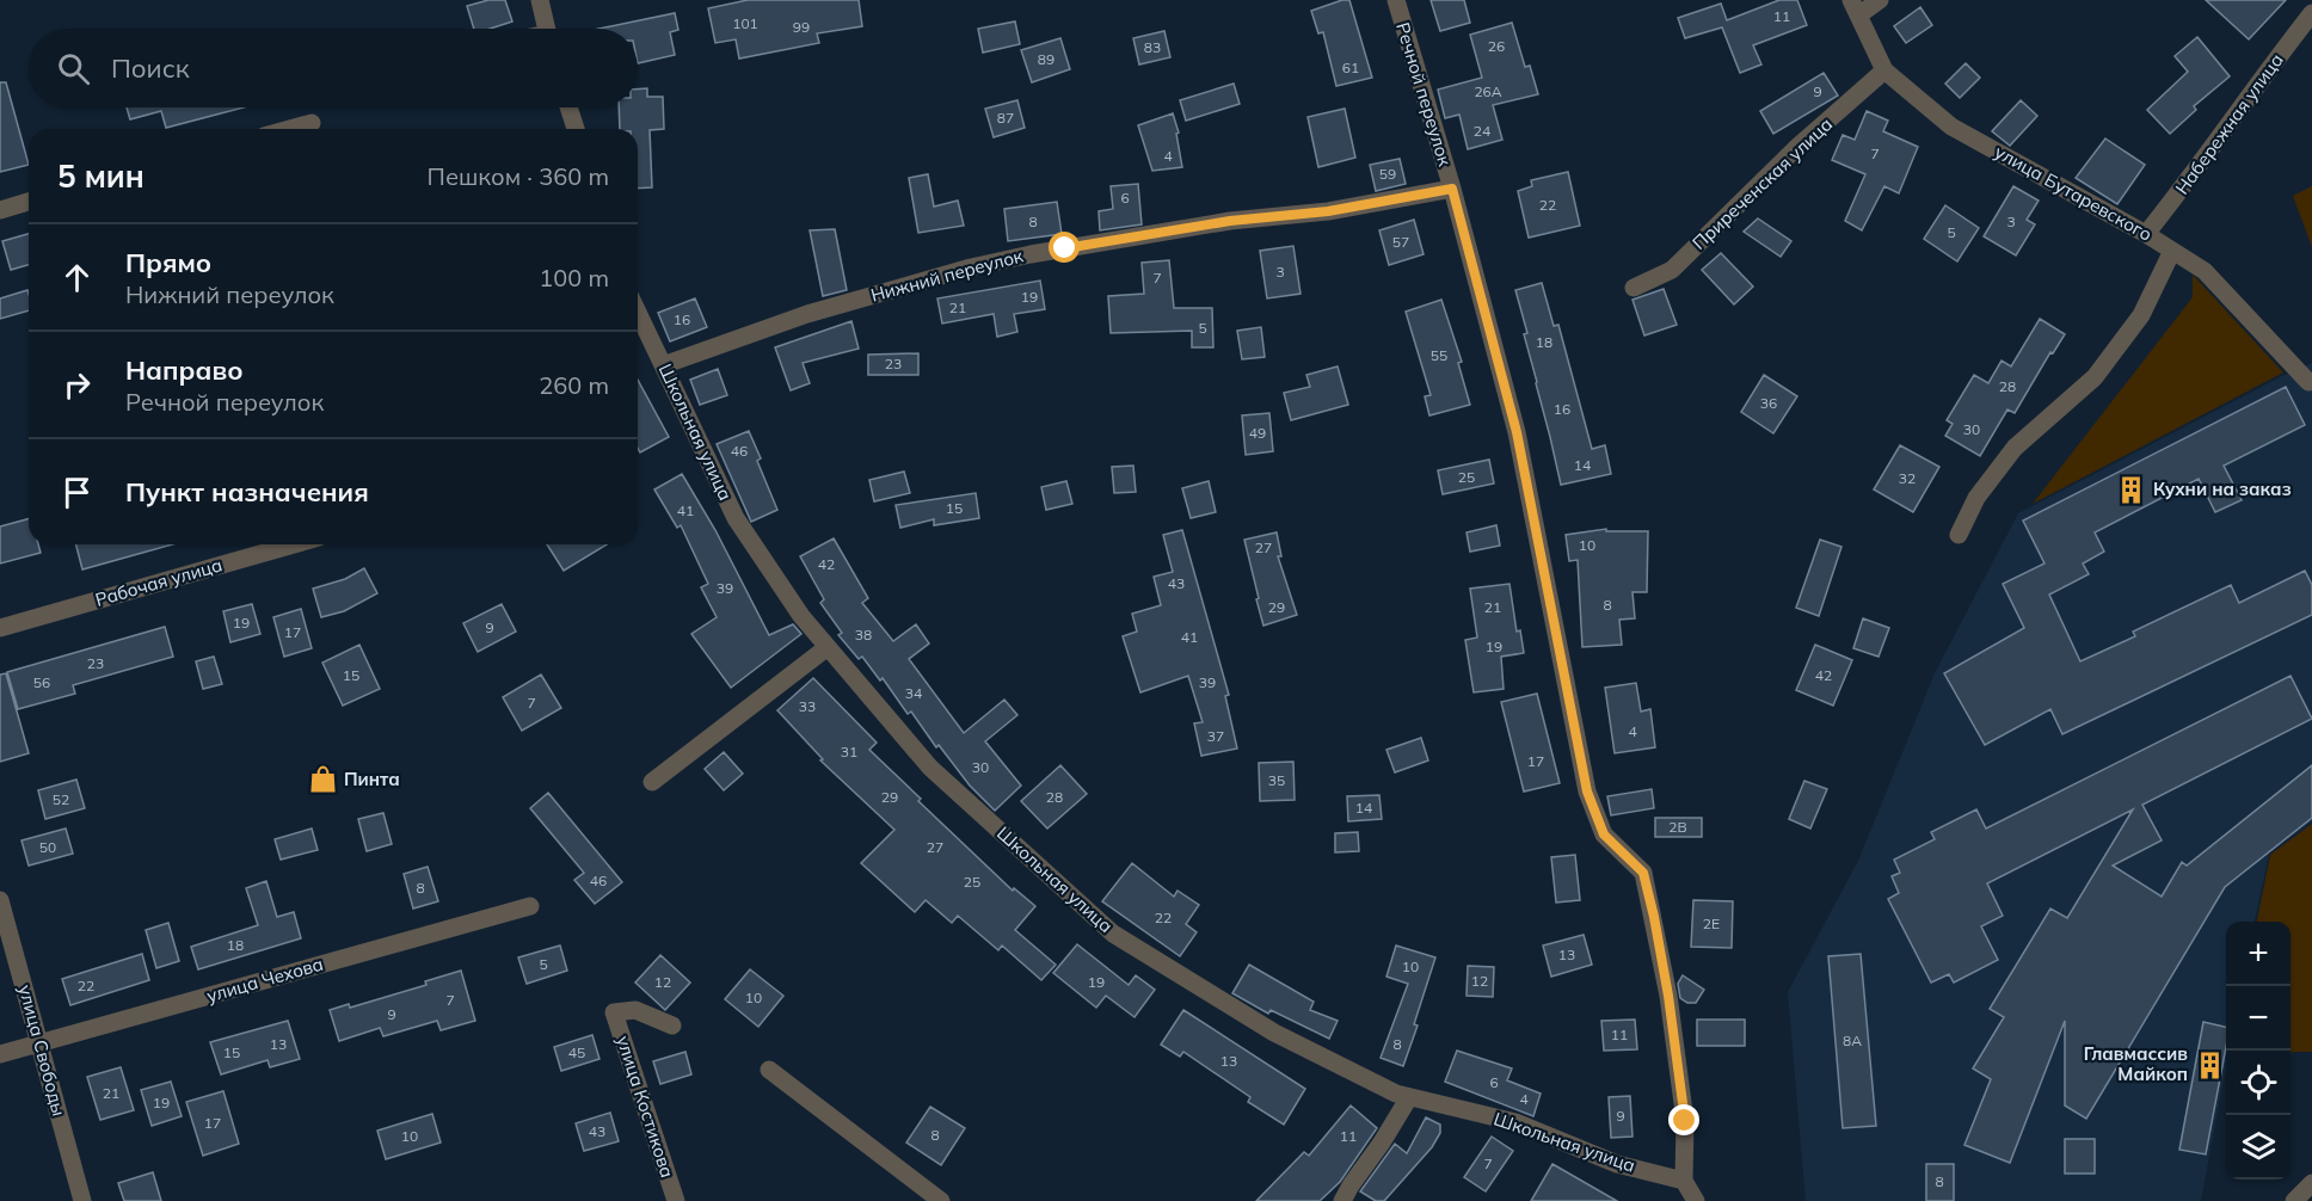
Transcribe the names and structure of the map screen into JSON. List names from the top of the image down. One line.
{"streets":{"street":["Речной переулок","Набережная улица","Приреченская улица","улица Бутаревского","Нижний переулок","Школьная улица","Рабочая улица","улица Чехова","улица Свободы","улица Костикова"]},"crossings":[["Речной переулок","Нижний переулок"],["Речной переулок","Школьная улица"],["Набережная улица","улица Бутаревского"],["Приреченская улица","улица Бутаревского"],["Нижний переулок","Школьная улица"],["улица Чехова","улица Свободы"]],"places":{"building":["Кухни на заказ","Главмассив Майкоп"],"shop":["Пинта"]},"house_numbers":["11","101","99","26","83","89","61","26А","9","87","24","7","4","59","6","22","8","3","5","57","3","7","19","21","16","5","18","55","23","28","36","16","30","49","46","14","25","32","15","41","10","27","42","43","39","8","29","21","19","9","17","38","41","19","23","15","42","56","39","34","7","33","4","37","31","17","30","35","29","28","52","14","2В","50","27","46","25","8","22","2Е","18","13","5","10","12","12","19","22","10","7","9","11","8А","13","8","15","45","13","6","21","4","19","9","17","43","8","10","11","7","8"],"page":{"search":"Поиск","heading":["5 мин","Пешком · 360 m"],"list":[["Прямо","Нижний переулок","100 m"],["Направо","Речной переулок","260 m"],"Пункт назначения"],"map_buttons":["+","−"]}}
